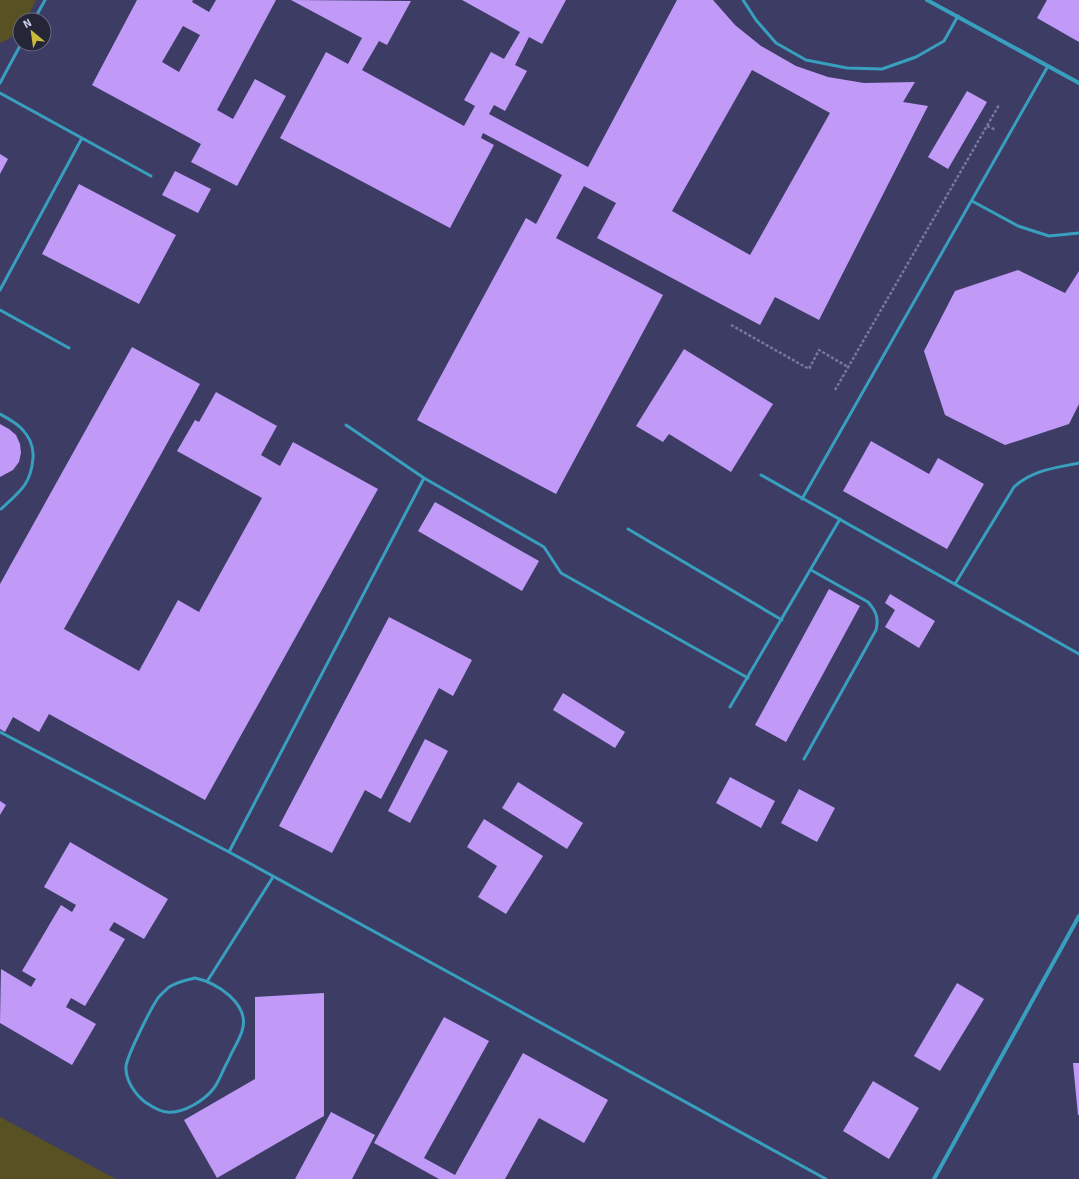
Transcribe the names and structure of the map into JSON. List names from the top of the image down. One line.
{"north":"top left"}
